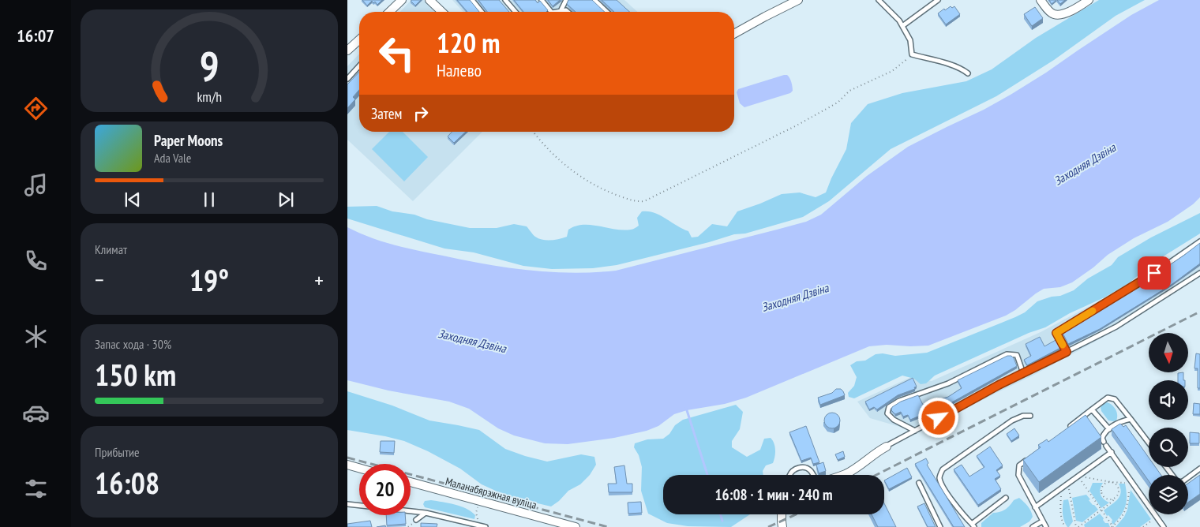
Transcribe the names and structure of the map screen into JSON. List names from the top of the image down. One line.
{"streets":{"street":["Маланабярэжная вуліца"]},"water":["Заходняя Дзвіна"],"north":"bottom","page":{"tabs":"16:07","turn":["120 m","Налево"],"then":"Затем","song":["Paper Moons","Ada Vale"],"tile":["Климат",["Запас хода · 30%","150 km"],["Прибытие","16:08"]],"heat":["−","19°","+"],"limit":"20","trip":"16:08 · 1 мин · 240 m","gauge":["9","km/h"]}}
